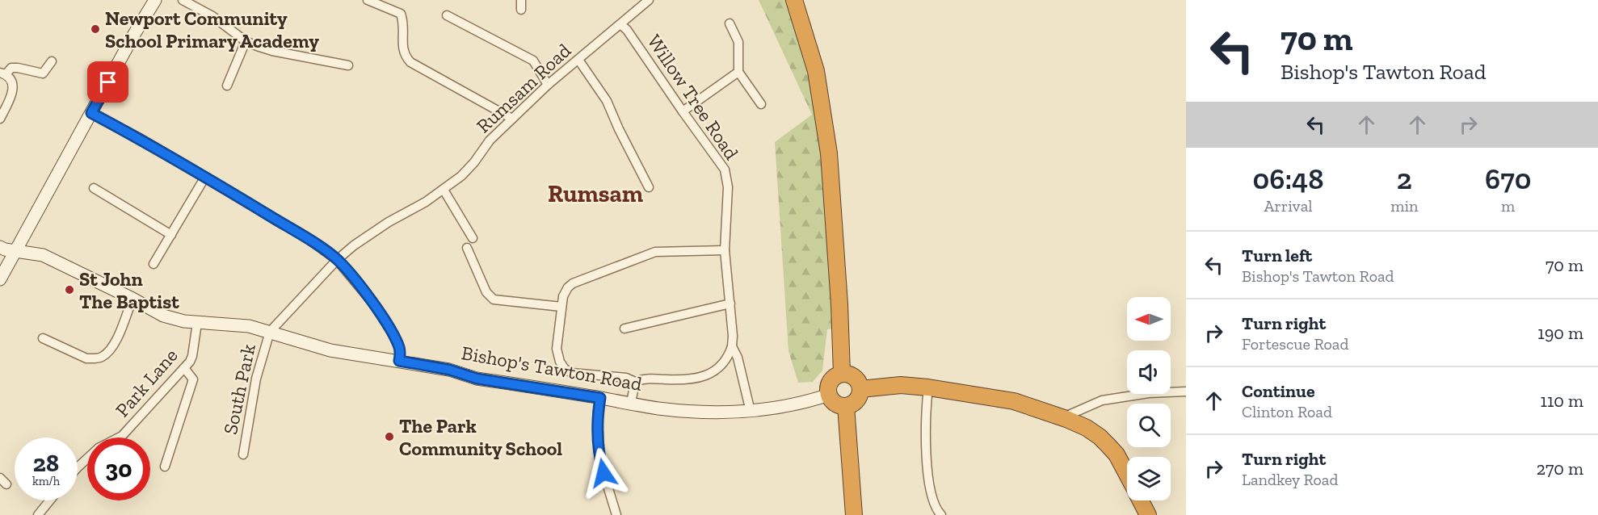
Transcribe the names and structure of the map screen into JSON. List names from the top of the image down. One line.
{"streets":{"main road":["Bishop's Tawton Road"],"street":["Rumsam Road","Willow Tree Road","Park Lane","South Park"]},"crossings":[["Rumsam Road","Willow Tree Road"],["Rumsam Road","Bishop's Tawton Road"],["Rumsam Road","South Park"],["Bishop's Tawton Road","Park Lane"],["Bishop's Tawton Road","South Park"]],"districts":["Rumsam"],"places":["Newport Community School Primary Academy","St John The Baptist","The Park Community School"],"north":"left","page":{"turn":["70 m","Bishop's Tawton Road"],"eta":["06:48","Arrival","2","min","670","m"],"list":[{"name":"Turn left","note":"Bishop's Tawton Road","value":"70 m"},{"name":"Turn right","note":"Fortescue Road","value":"190 m"},{"name":"Continue","note":"Clinton Road","value":"110 m"},{"name":"Turn right","note":"Landkey Road","value":"270 m"}],"speed":"28 km/h","limit":"30"}}
